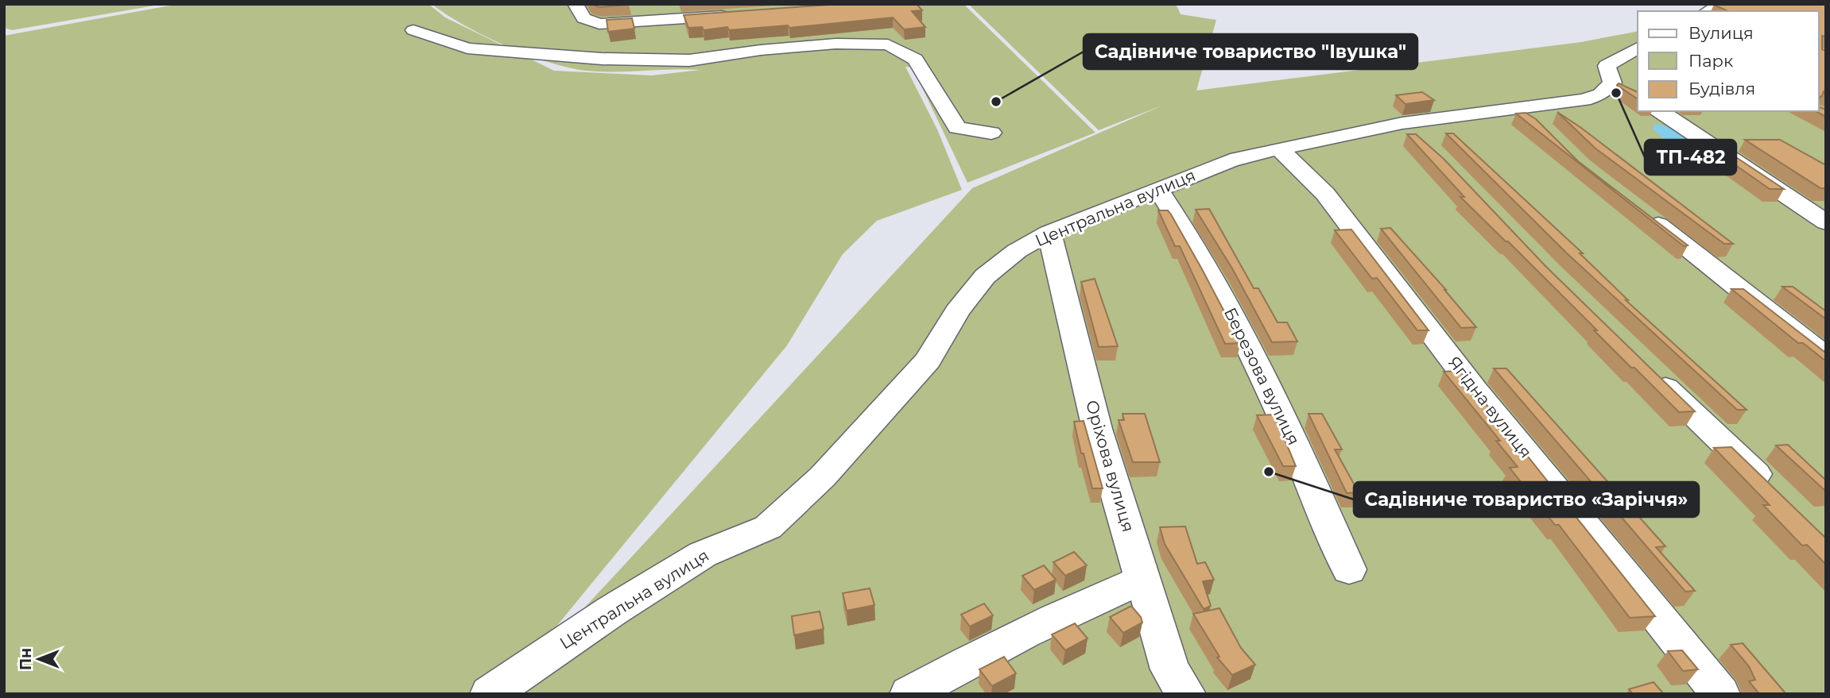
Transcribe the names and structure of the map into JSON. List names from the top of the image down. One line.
{"streets":{"street":["Центральна вулиця","Березова вулиця","Ягідна вулиця","Оріхова вулиця"]},"crossings":[["Центральна вулиця","Березова вулиця"],["Центральна вулиця","Ягідна вулиця"],["Центральна вулиця","Оріхова вулиця"]],"places":["ТП-482","Садівниче товариство \"Івушка\"","Садівниче товариство «Заріччя»"],"legend":["Вулиця","Парк","Будівля"],"north":"left"}
